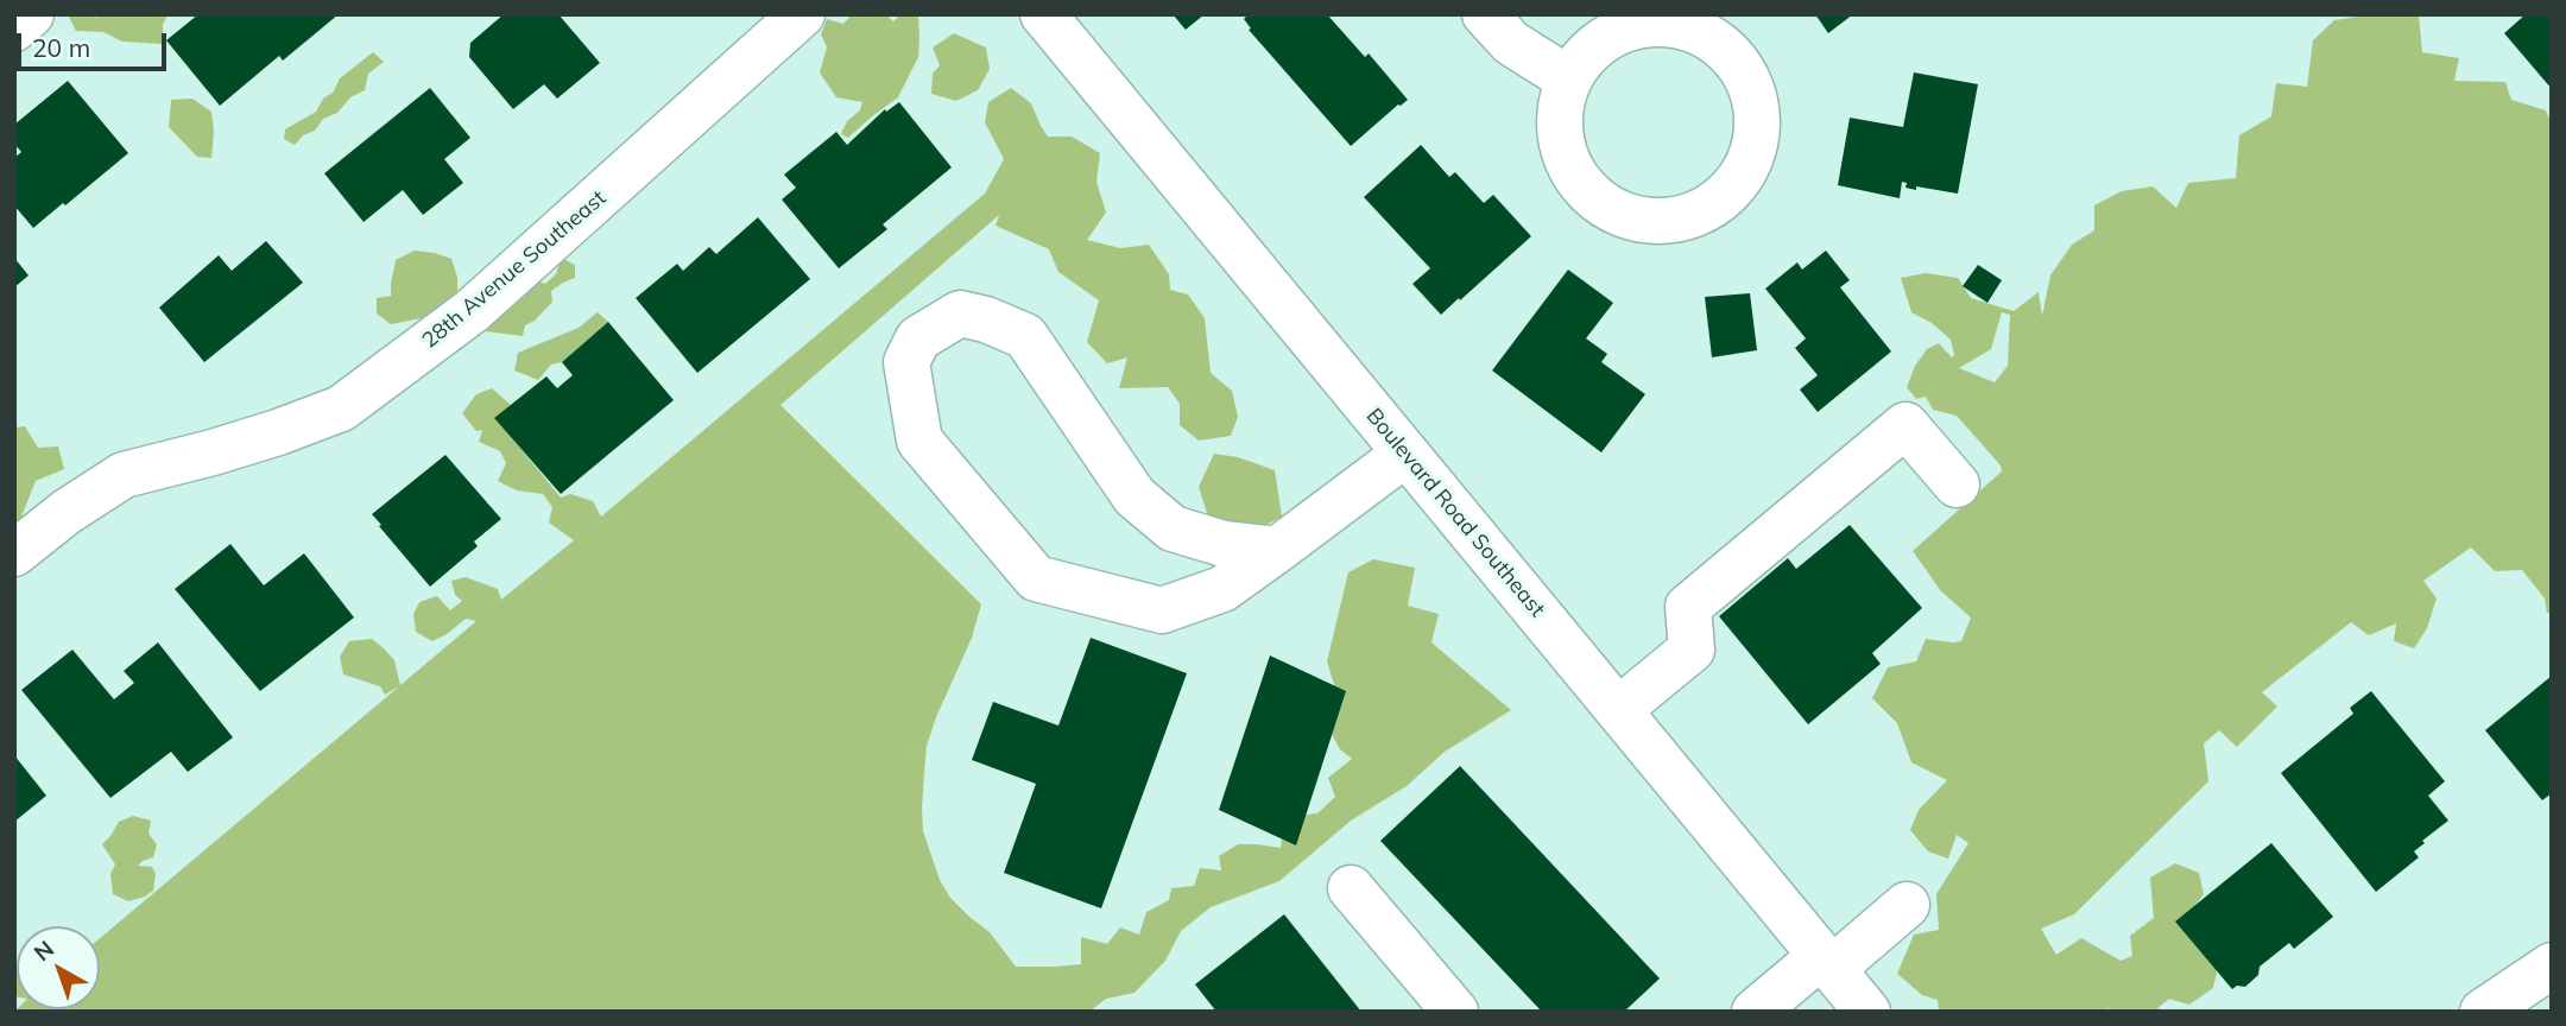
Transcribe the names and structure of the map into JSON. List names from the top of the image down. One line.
{"streets":{"street":["28th Avenue Southeast","Boulevard Road Southeast"]},"scale_bar":"20 m","north":"top left"}
